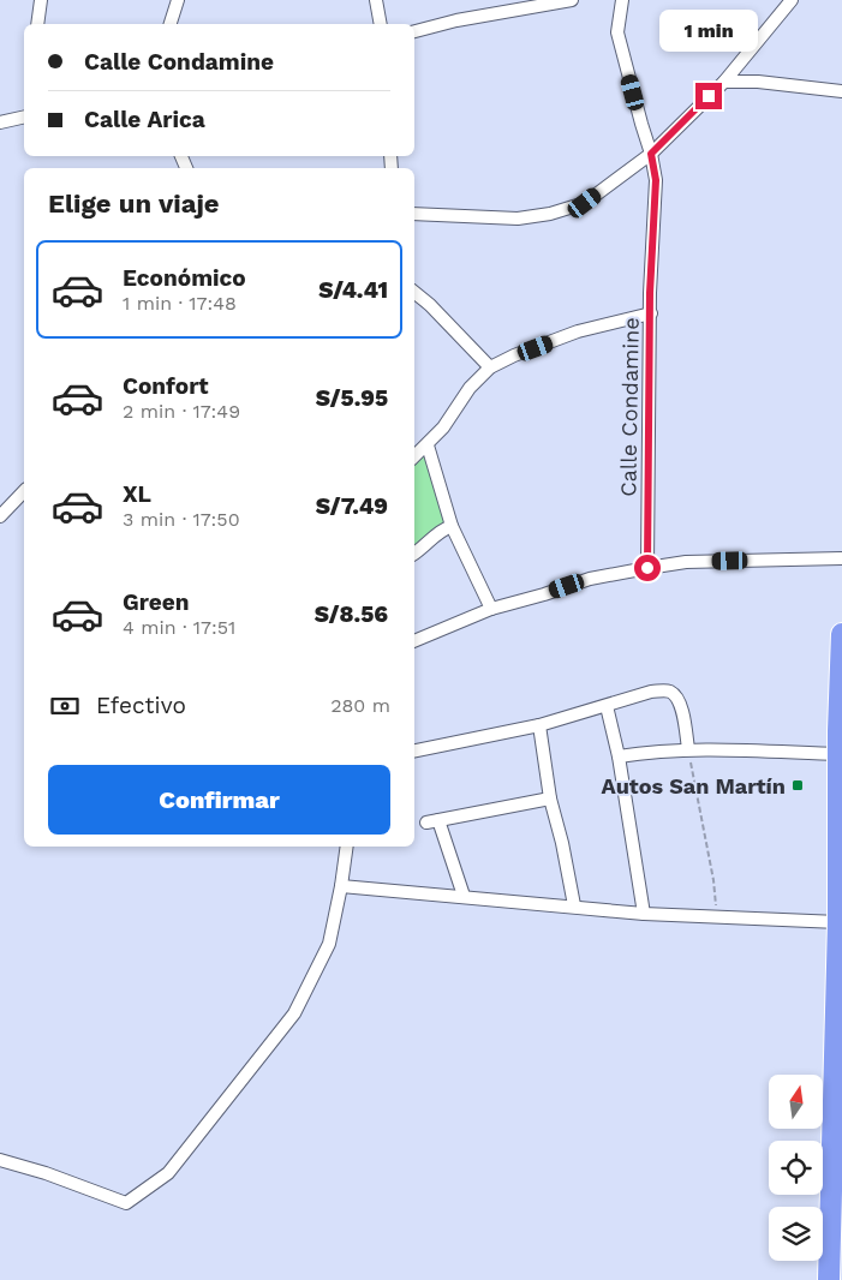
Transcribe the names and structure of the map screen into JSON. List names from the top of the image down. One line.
{"streets":{"street":["Calle Condamine"]},"places":{"transit":["Autos San Martín"]},"north":"top","page":{"bubble":"1 min","banner":["Calle Condamine","Calle Arica"],"heading":"Elige un viaje","list":[{"name":"Económico","note":"1 min · 17:48","value":"S/4.41"},{"name":"Confort","note":"2 min · 17:49","value":"S/5.95"},{"name":"XL","note":"3 min · 17:50","value":"S/7.49"},{"name":"Green","note":"4 min · 17:51","value":"S/8.56"}],"pay":["Efectivo","280 m"],"buttons":"Confirmar"}}
